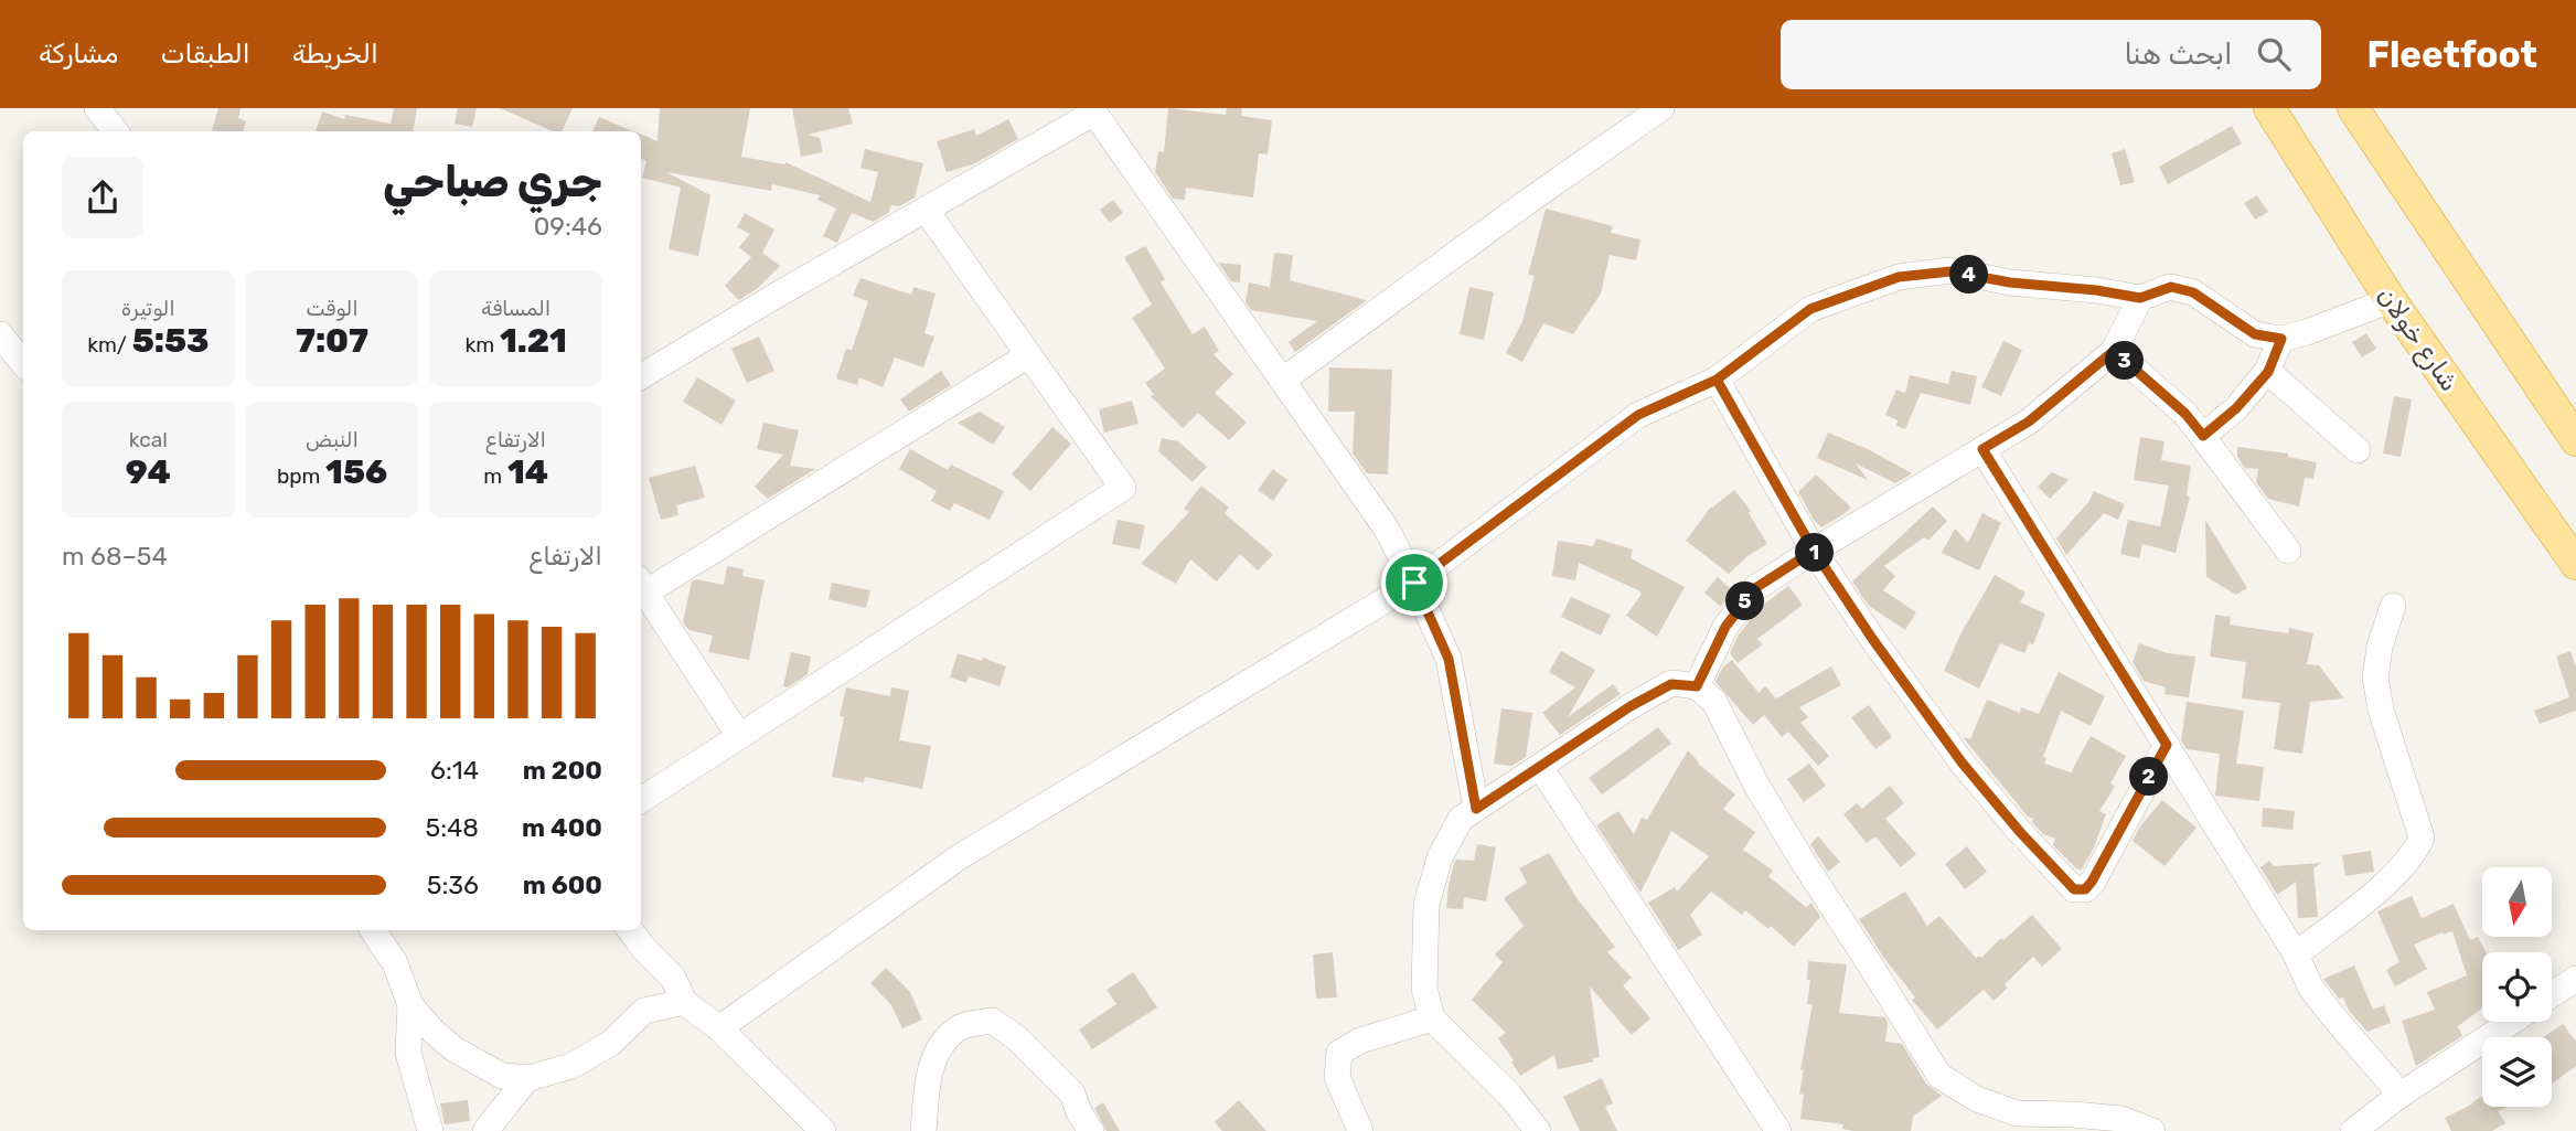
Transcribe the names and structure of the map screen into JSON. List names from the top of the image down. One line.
{"streets":{"main road":["شارع خولان"]},"north":"bottom","page":{"header":"Fleetfoot","search":"ابحث هنا","nav":["الخريطة","الطبقات","مشاركة"],"heading":["جري صباحي","09:46"],"pins":["4","3","1","5","2"],"stats":[["المسافة","1.21 km"],["الوقت","7:07"],["الوتيرة","5:53 /km"],["الارتفاع","14 m"],["النبض","156 bpm"],["kcal","94"]],"chart":["الارتفاع","54–68 m"],"list":[{"name":"200 m","note":"6:14"},{"name":"400 m","note":"5:48"},{"name":"600 m","note":"5:36"}]}}
